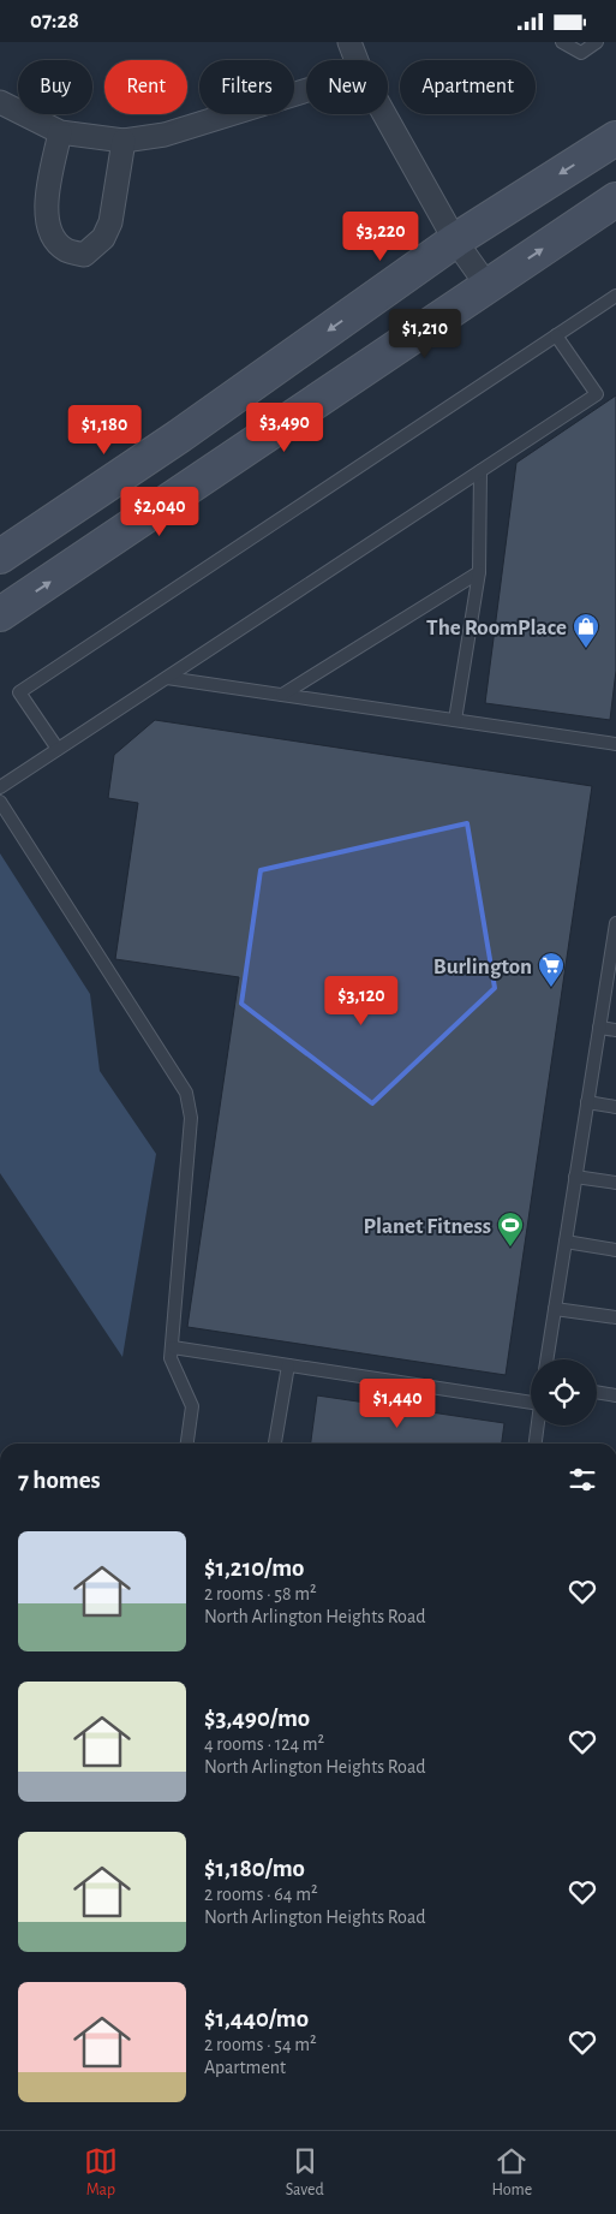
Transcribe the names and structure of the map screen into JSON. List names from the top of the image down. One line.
{"places":{"shop":["The RoomPlace"],"supermarket":["Burlington"],"sports":["Planet Fitness"]},"page":{"status":"07:28","chip":["Buy","Rent","Filters","New","Apartment"],"price":["$3,220","$1,210","$3,490","$1,180","$2,040","$3,120","$1,440"],"heading":"7 homes","list":[{"name":"$1,210/mo","note":"2 rooms · 58 m² · North Arlington Heights Road"},{"name":"$3,490/mo","note":"4 rooms · 124 m² · North Arlington Heights Road"},{"name":"$1,180/mo","note":"2 rooms · 64 m² · North Arlington Heights Road"},{"name":"$1,440/mo","note":"2 rooms · 54 m² · Apartment"}],"tabs":["Map","Saved","Home"]}}
